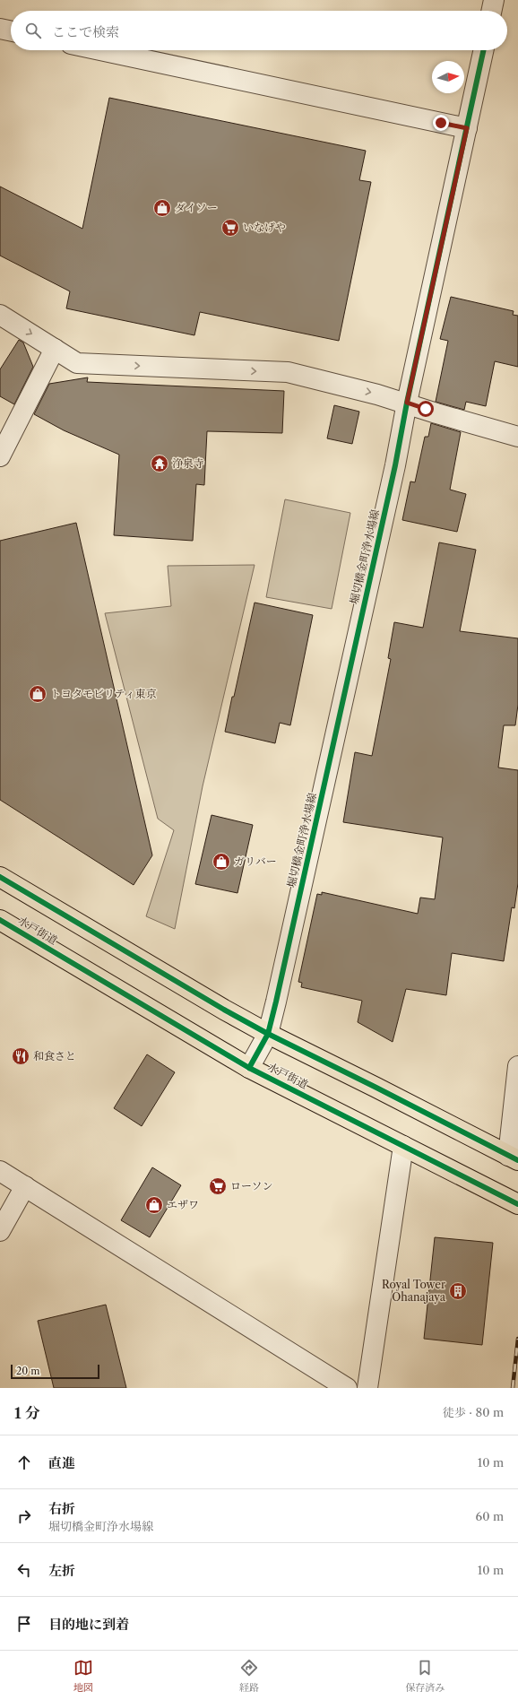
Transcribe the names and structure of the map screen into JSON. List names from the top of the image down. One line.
{"streets":{"highway":["水戸街道"],"street":["堀切橋金町浄水場線"]},"crossings":[["堀切橋金町浄水場線","水戸街道"]],"places":{"shop":["ダイソー","トヨタモビリティ東京","ガリバー","エザワ"],"supermarket":["いなげや","ローソン"],"temple":["浄泉寺"],"restaurant":["和食さと"],"building":["Royal Tower Ohanajaya"]},"scale_bar":"20 m","north":"right","page":{"search":"ここで検索","scale":"20 m","heading":["1 分","徒歩 · 80 m"],"list":[["直進","10 m"],["右折","堀切橋金町浄水場線","60 m"],["左折","10 m"],"目的地に到着"],"nav":["地図","経路","保存済み"]}}
